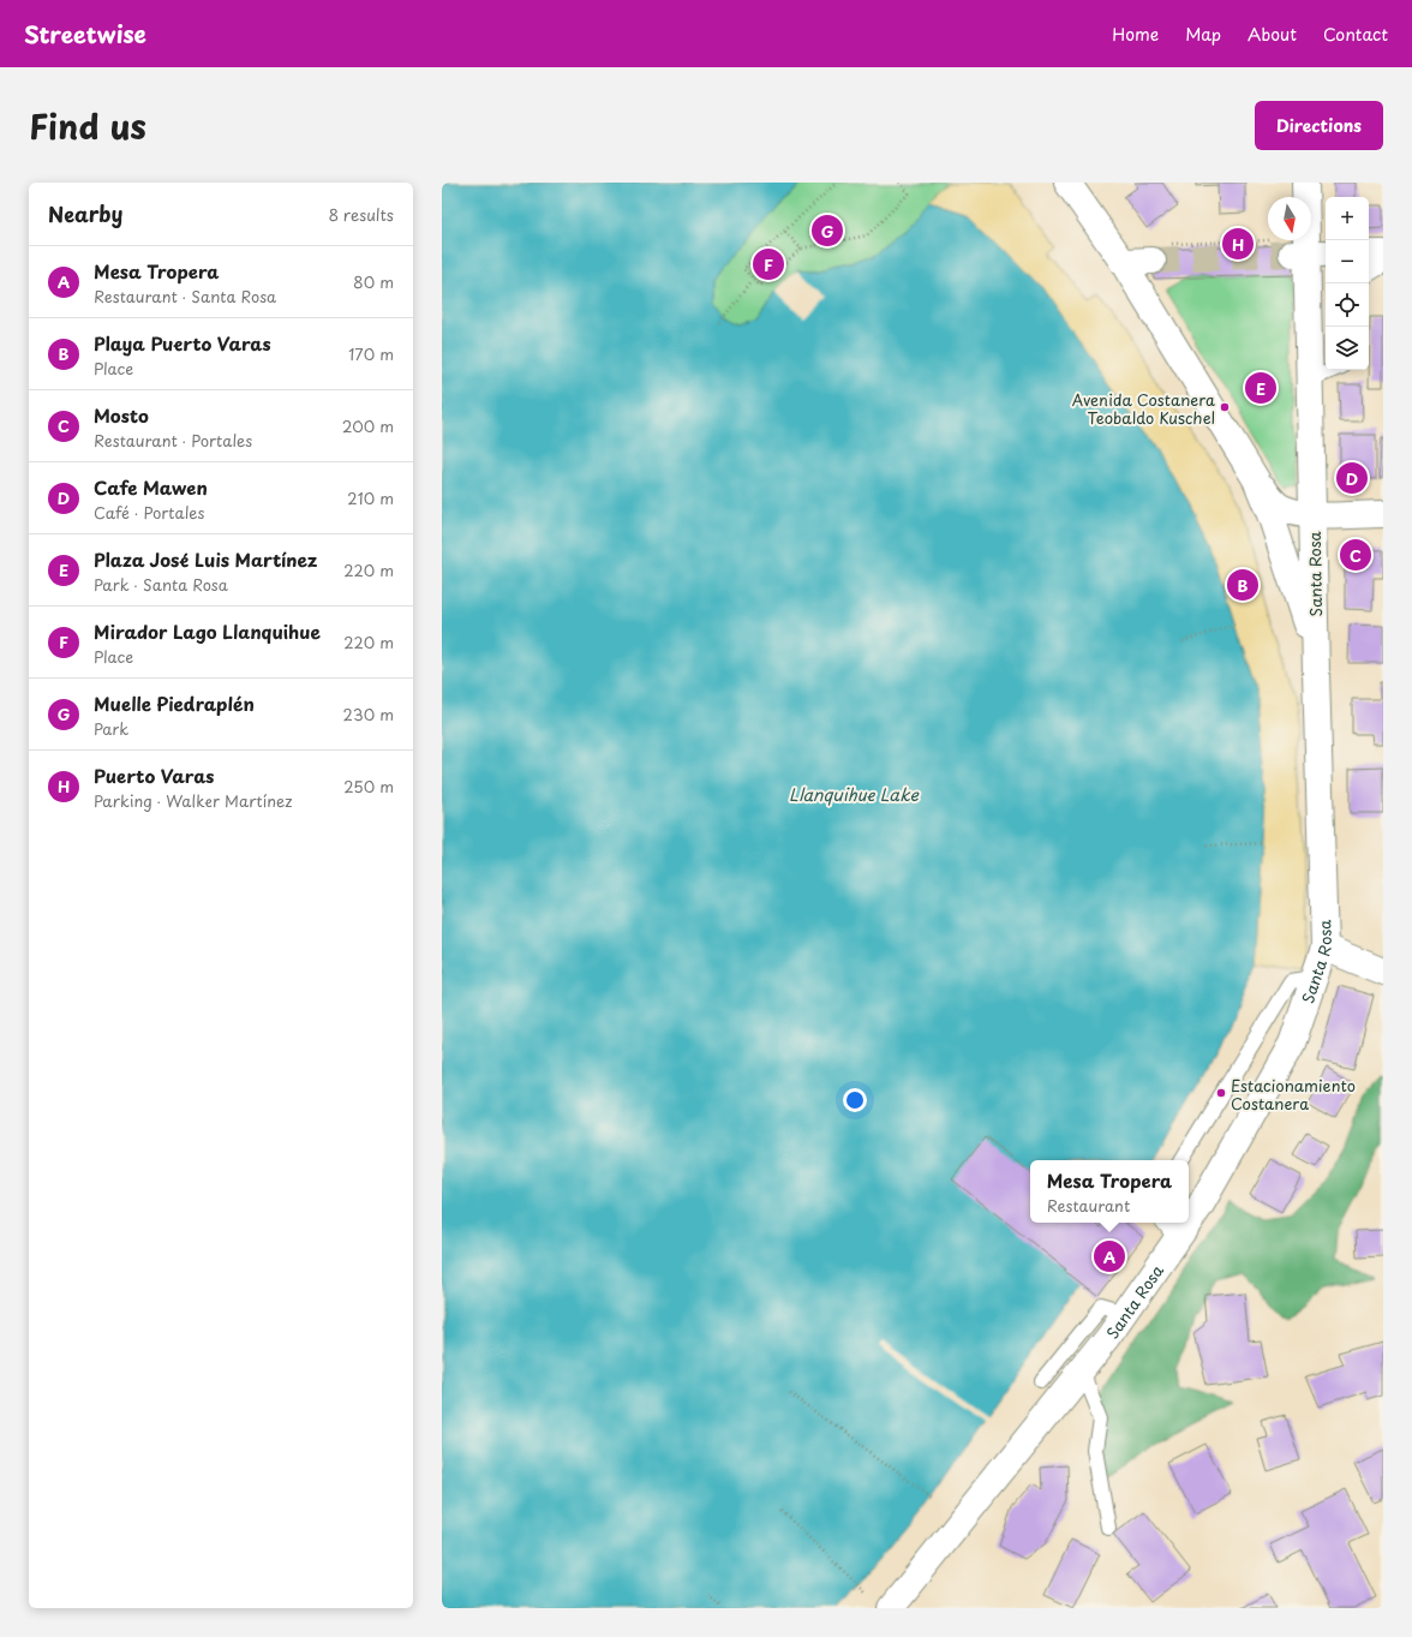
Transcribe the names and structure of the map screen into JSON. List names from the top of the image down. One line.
{"streets":{"street":["Santa Rosa"]},"water":["Llanquihue Lake"],"places":["Avenida Costanera Teobaldo Kuschel","Estacionamiento Costanera"],"north":"bottom","page":{"header":"Streetwise","nav":["Home","Map","About","Contact"],"title":"Find us","buttons":"Directions","heading":["Nearby","8 results"],"map_buttons":["+","−"],"pins":["G","H","F","E","D","C","B","A"],"list":[{"mark":"A","name":"Mesa Tropera","note":"Restaurant · Santa Rosa","value":"80 m"},{"mark":"B","name":"Playa Puerto Varas","note":"Place","value":"170 m"},{"mark":"C","name":"Mosto","note":"Restaurant · Portales","value":"200 m"},{"mark":"D","name":"Cafe Mawen","note":"Café · Portales","value":"210 m"},{"mark":"E","name":"Plaza José Luis Martínez","note":"Park · Santa Rosa","value":"220 m"},{"mark":"F","name":"Mirador Lago Llanquihue","note":"Place","value":"220 m"},{"mark":"G","name":"Muelle Piedraplén","note":"Park","value":"230 m"},{"mark":"H","name":"Puerto Varas","note":"Parking · Walker Martínez","value":"250 m"}],"popup":["Mesa Tropera","Restaurant"]}}
